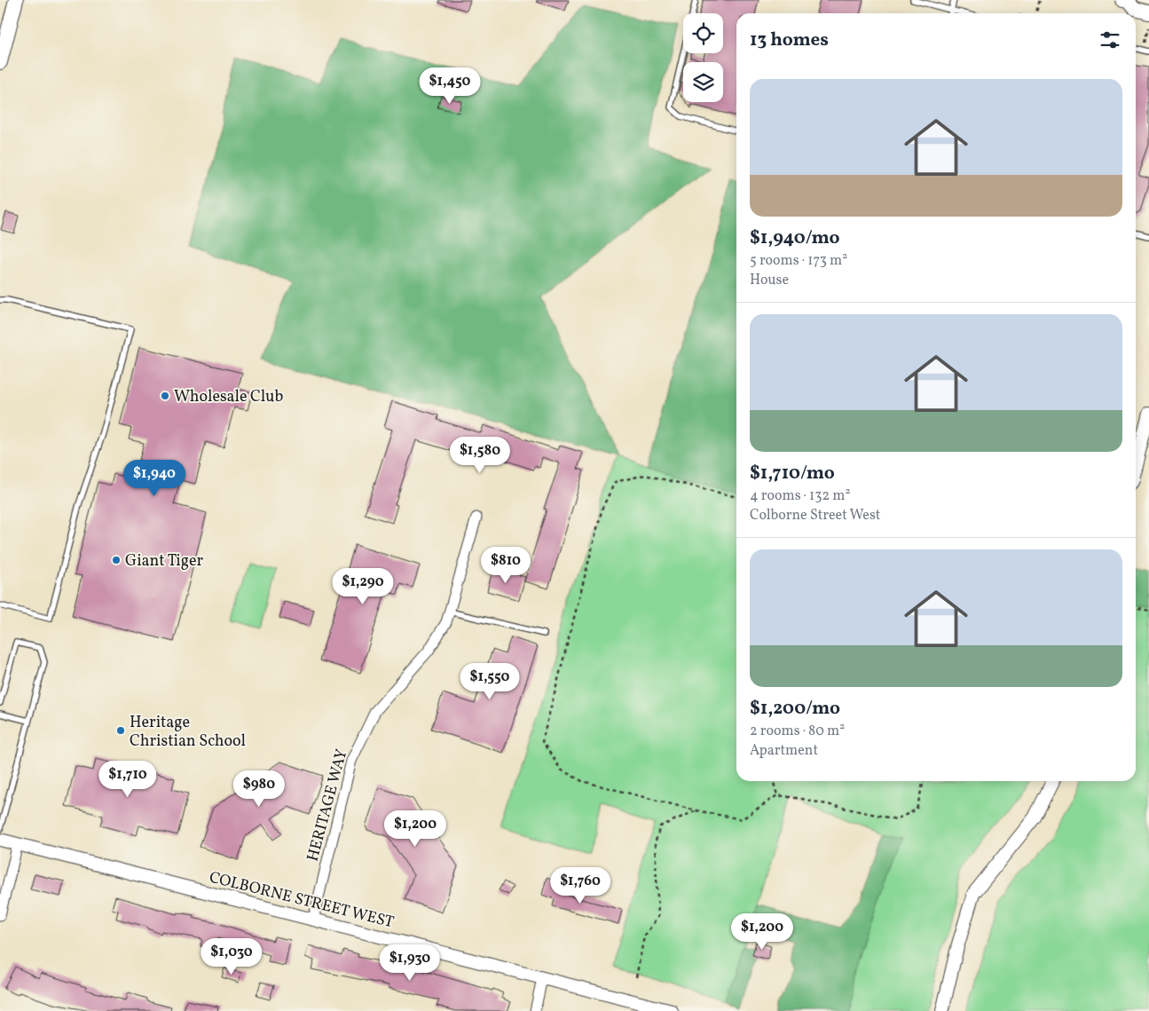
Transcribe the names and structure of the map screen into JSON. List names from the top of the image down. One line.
{"streets":{"street":["HERITAGE WAY","COLBORNE STREET WEST"]},"crossings":[["HERITAGE WAY","COLBORNE STREET WEST"]],"places":["Wholesale Club","Giant Tiger","Heritage Christian School"],"page":{"heading":"13 homes","list":[{"name":"$1,940/mo","note":"5 rooms · 173 m² · House"},{"name":"$1,710/mo","note":"4 rooms · 132 m² · Colborne Street West"},{"name":"$1,200/mo","note":"2 rooms · 80 m² · Apartment"}],"price":["$1,450","$1,580","$1,940","$810","$1,290","$1,550","$1,710","$980","$1,200","$1,760","$1,200","$1,030","$1,930"]}}
